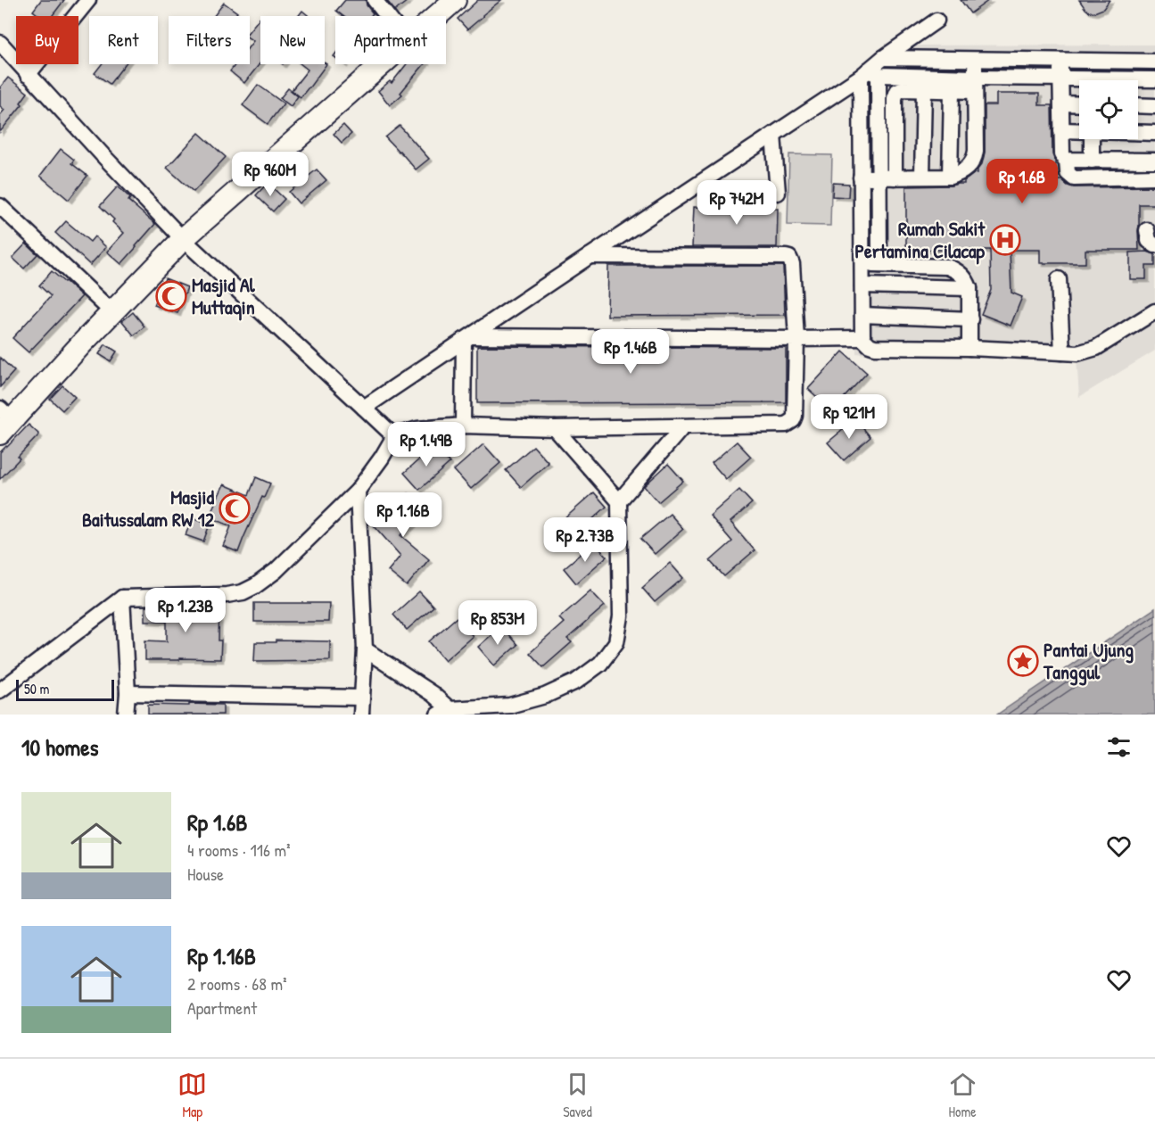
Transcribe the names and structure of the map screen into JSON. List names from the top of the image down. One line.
{"places":{"hospital":["Rumah Sakit Pertamina Cilacap"],"mosque":["Masjid Al Muttaqin","Masjid Baitussalam RW 12"],"place":["Pantai Ujung Tanggul"]},"scale_bar":"50 m","page":{"chip":["Buy","Rent","Filters","New","Apartment"],"price":["Rp 960M","Rp 1.6B","Rp 742M","Rp 1.46B","Rp 921M","Rp 1.49B","Rp 1.16B","Rp 2.73B","Rp 1.23B","Rp 853M"],"scale":"50 m","heading":"10 homes","list":[{"name":"Rp 1.6B","note":"4 rooms · 116 m² · House"},{"name":"Rp 1.16B","note":"2 rooms · 68 m² · Apartment"}],"tabs":["Map","Saved","Home"]}}
